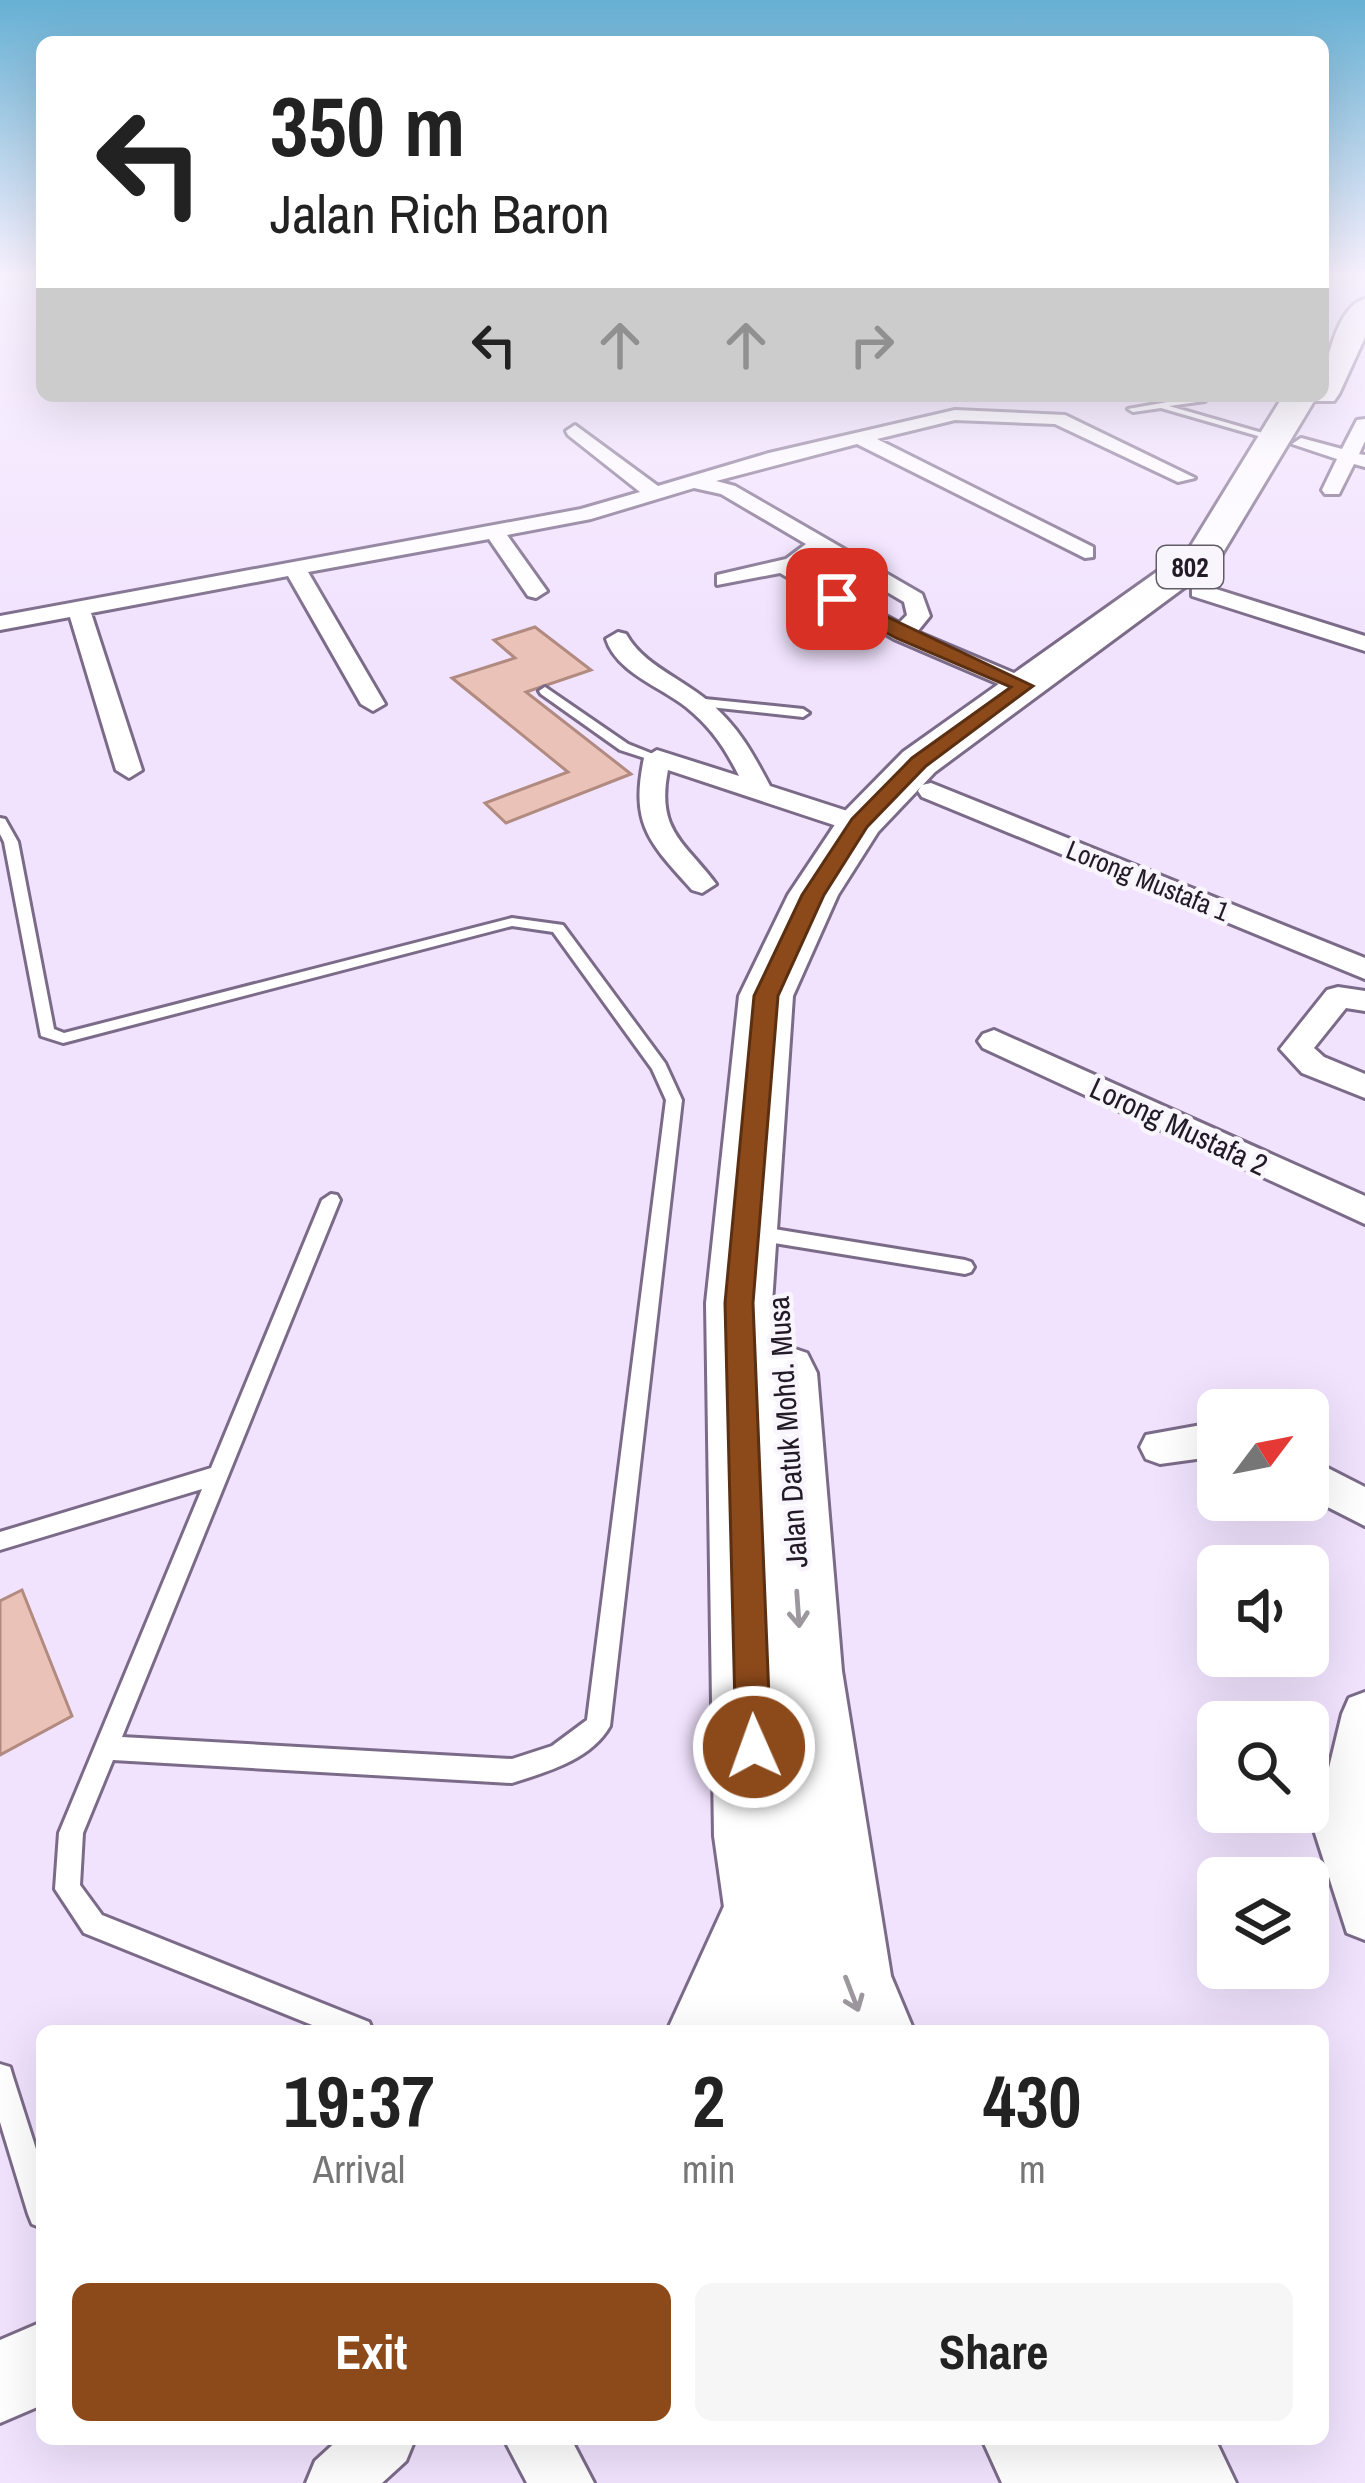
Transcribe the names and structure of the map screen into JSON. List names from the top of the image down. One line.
{"streets":{"highway":["802","Jalan Datuk Mohd. Musa"],"street":["Lorong Mustafa 1","Lorong Mustafa 2"]},"crossings":[["Lorong Mustafa 1","Jalan Datuk Mohd. Musa"]],"north":"top right","page":{"turn":["350 m","Jalan Rich Baron"],"eta":["19:37","Arrival","2","min","430","m"],"buttons":["Exit","Share"]}}
